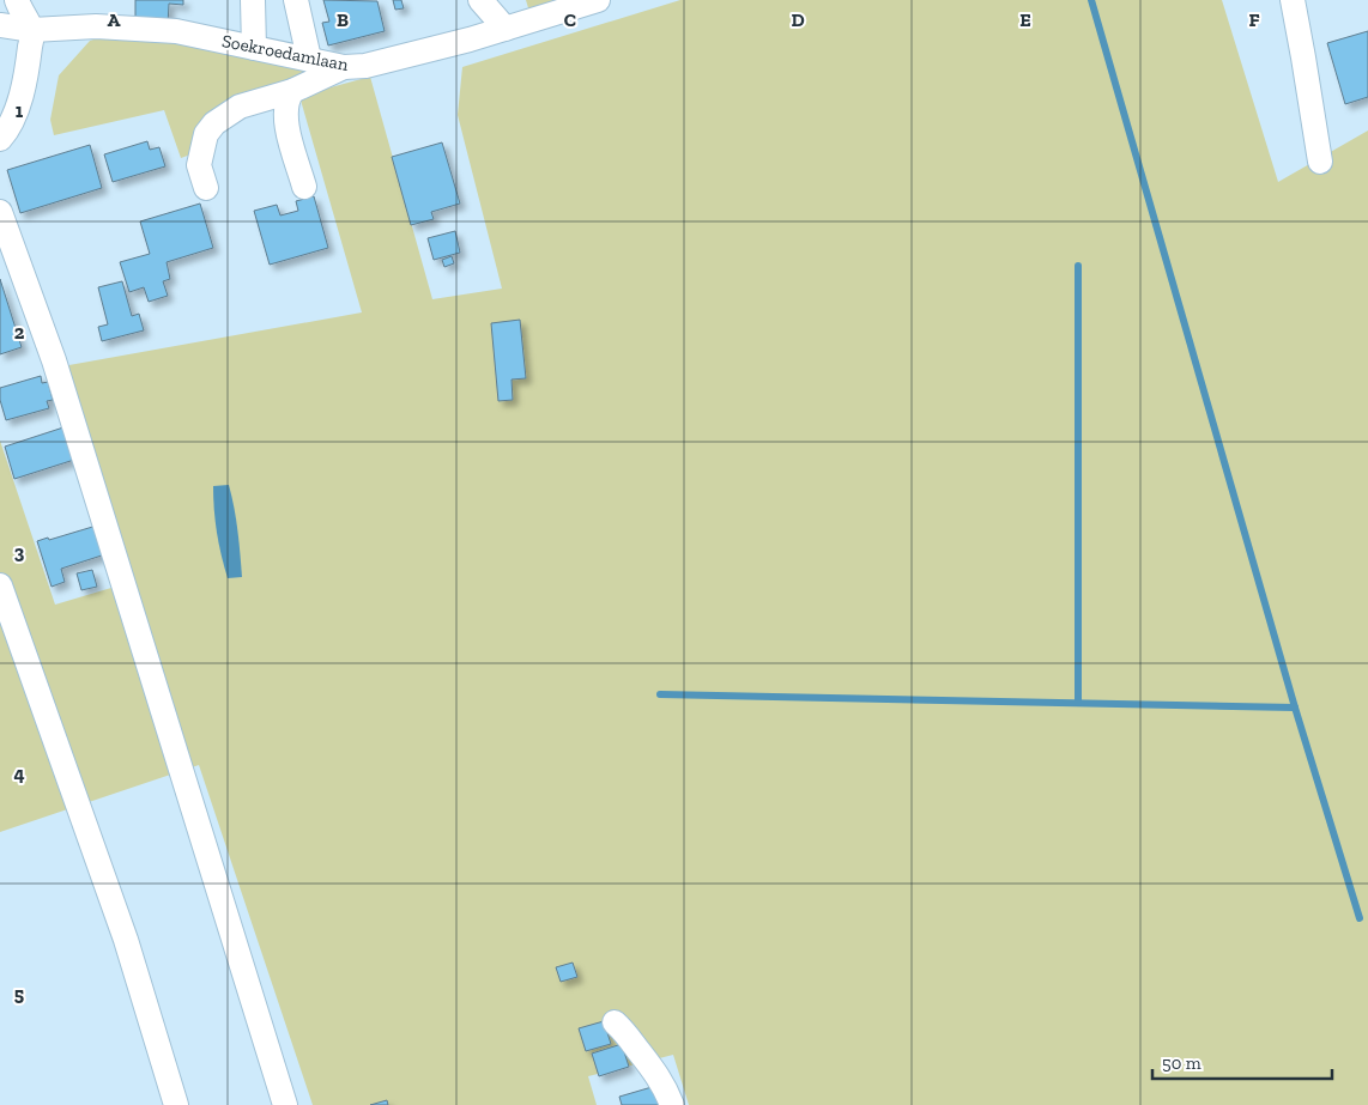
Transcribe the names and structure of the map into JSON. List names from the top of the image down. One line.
{"streets":{"street":["Soekroedamlaan"]},"scale_bar":"50 m","grid":{"columns":["A","B","C","D","E","F"],"rows":["1","2","3","4","5"]}}
